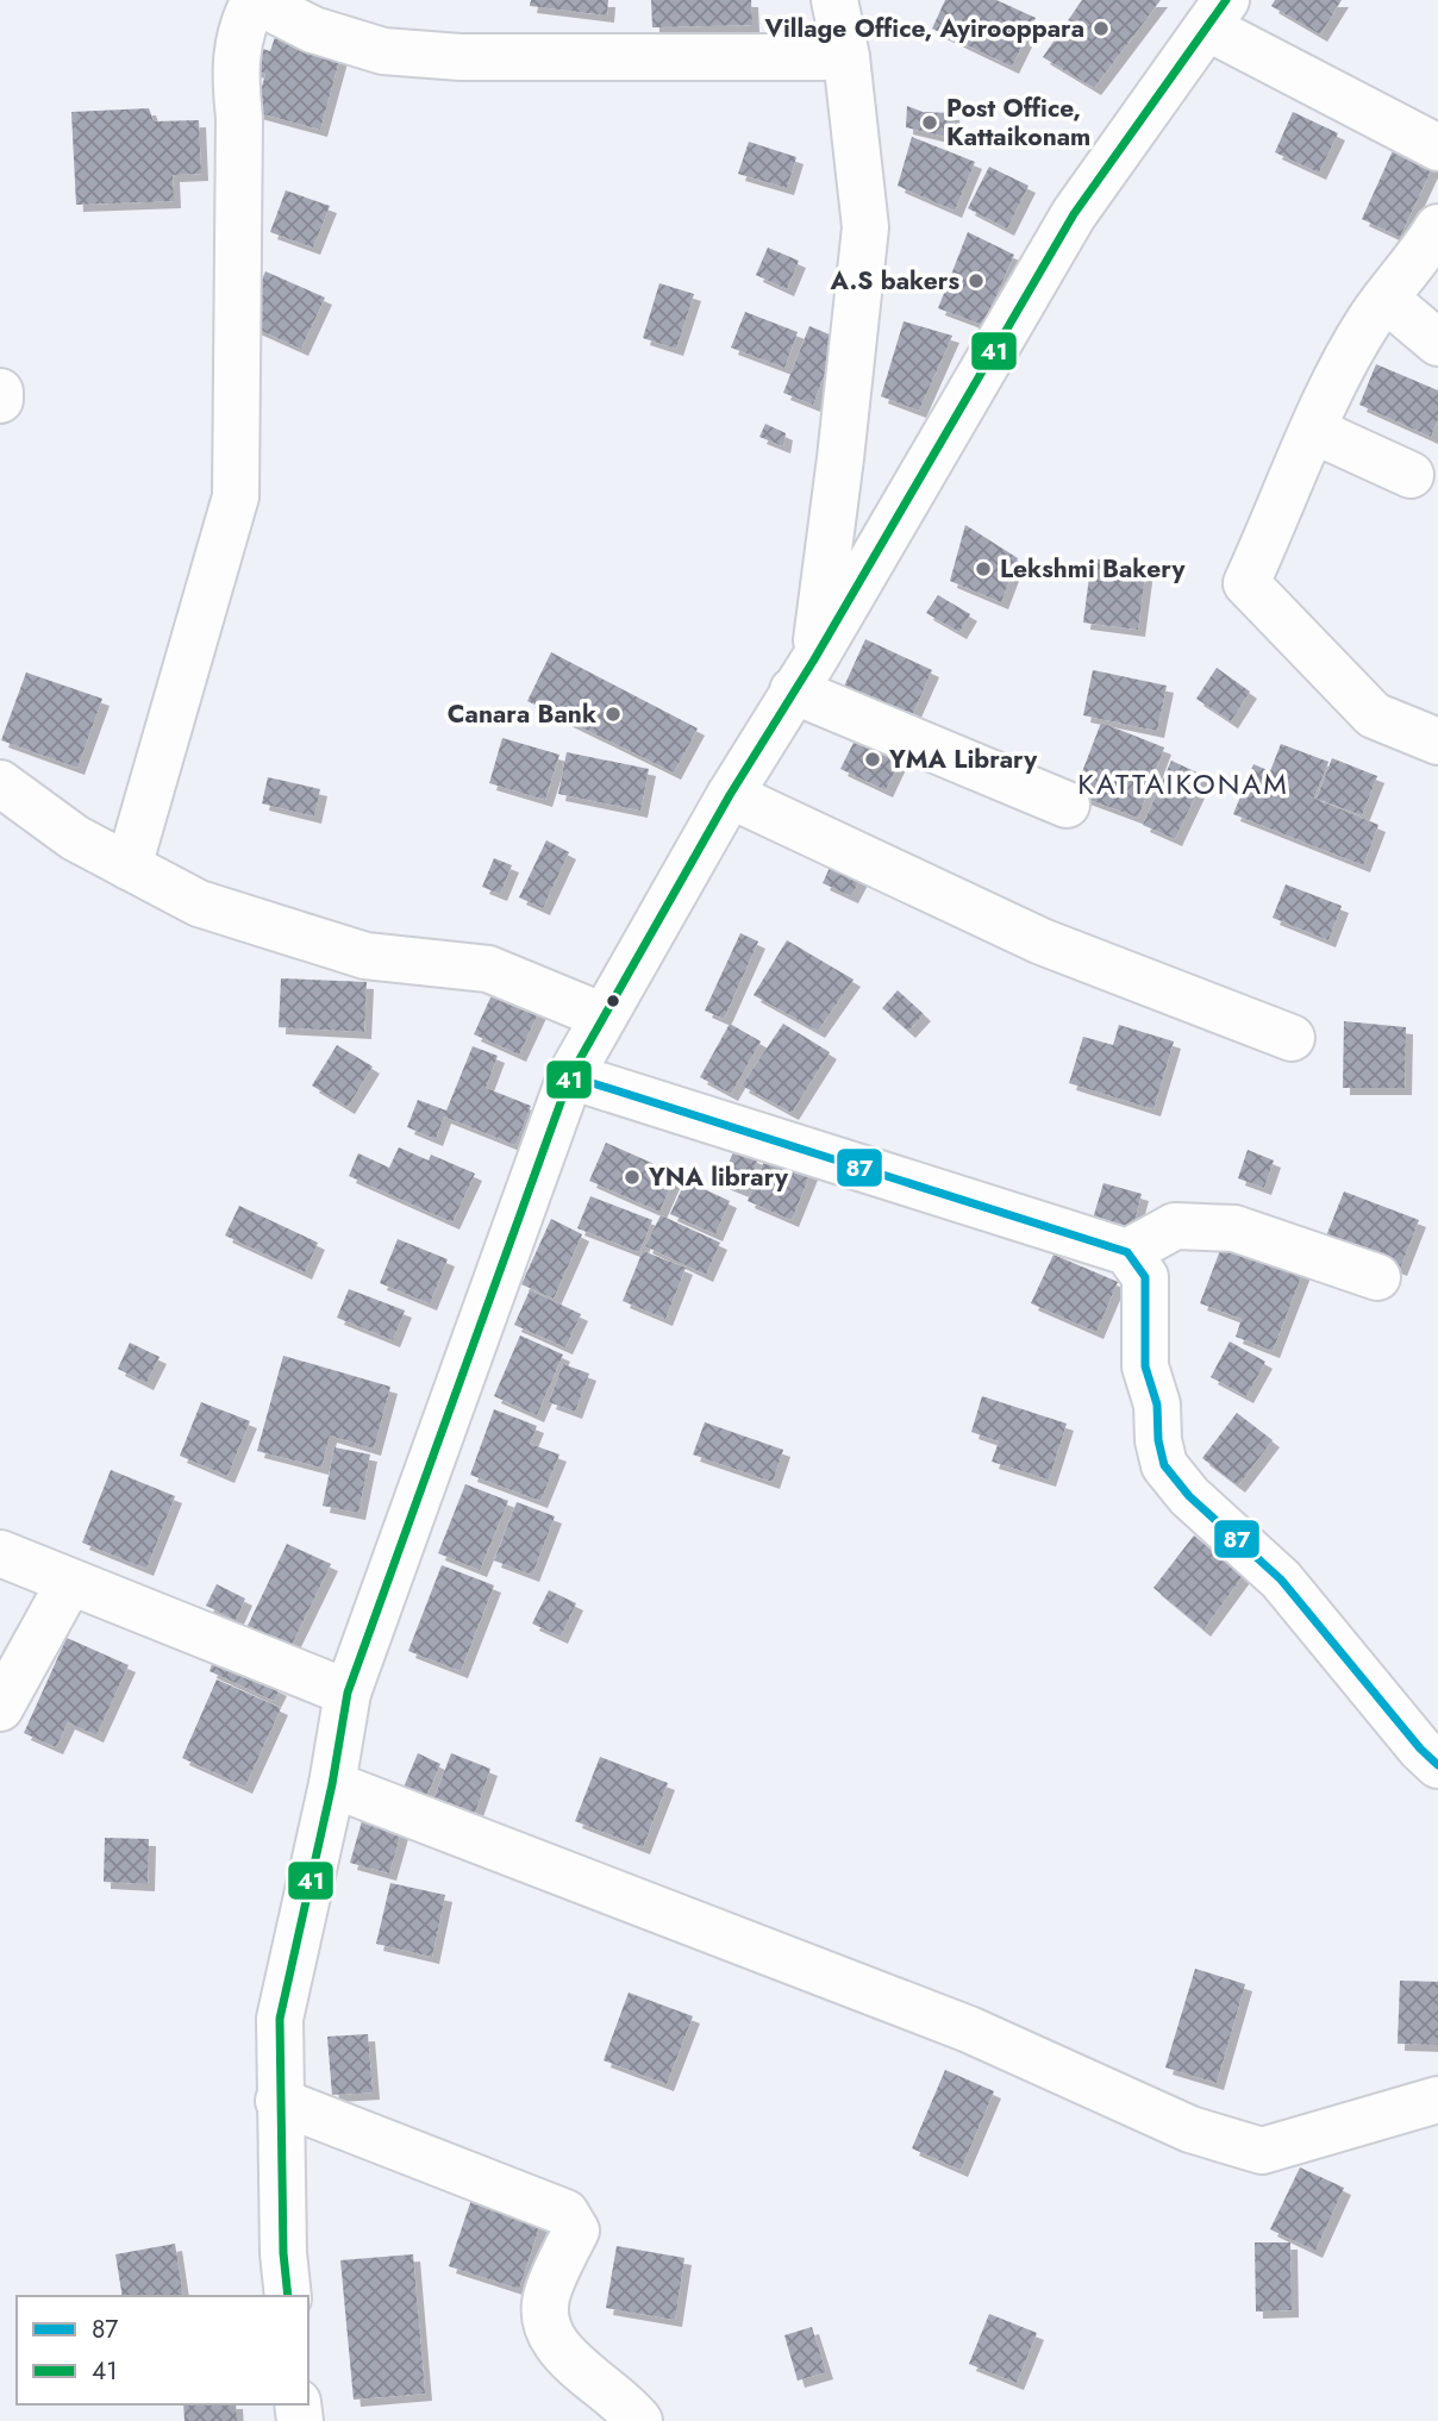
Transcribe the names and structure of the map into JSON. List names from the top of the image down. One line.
{"districts":["KATTAIKONAM"],"places":["Village Office, Ayirooppara","Post Office, Kattaikonam","A.S bakers","Lekshmi Bakery","Canara Bank","YMA Library","YNA library"],"lines":["transit line 41","transit line 87"],"legend":["87","41"]}
